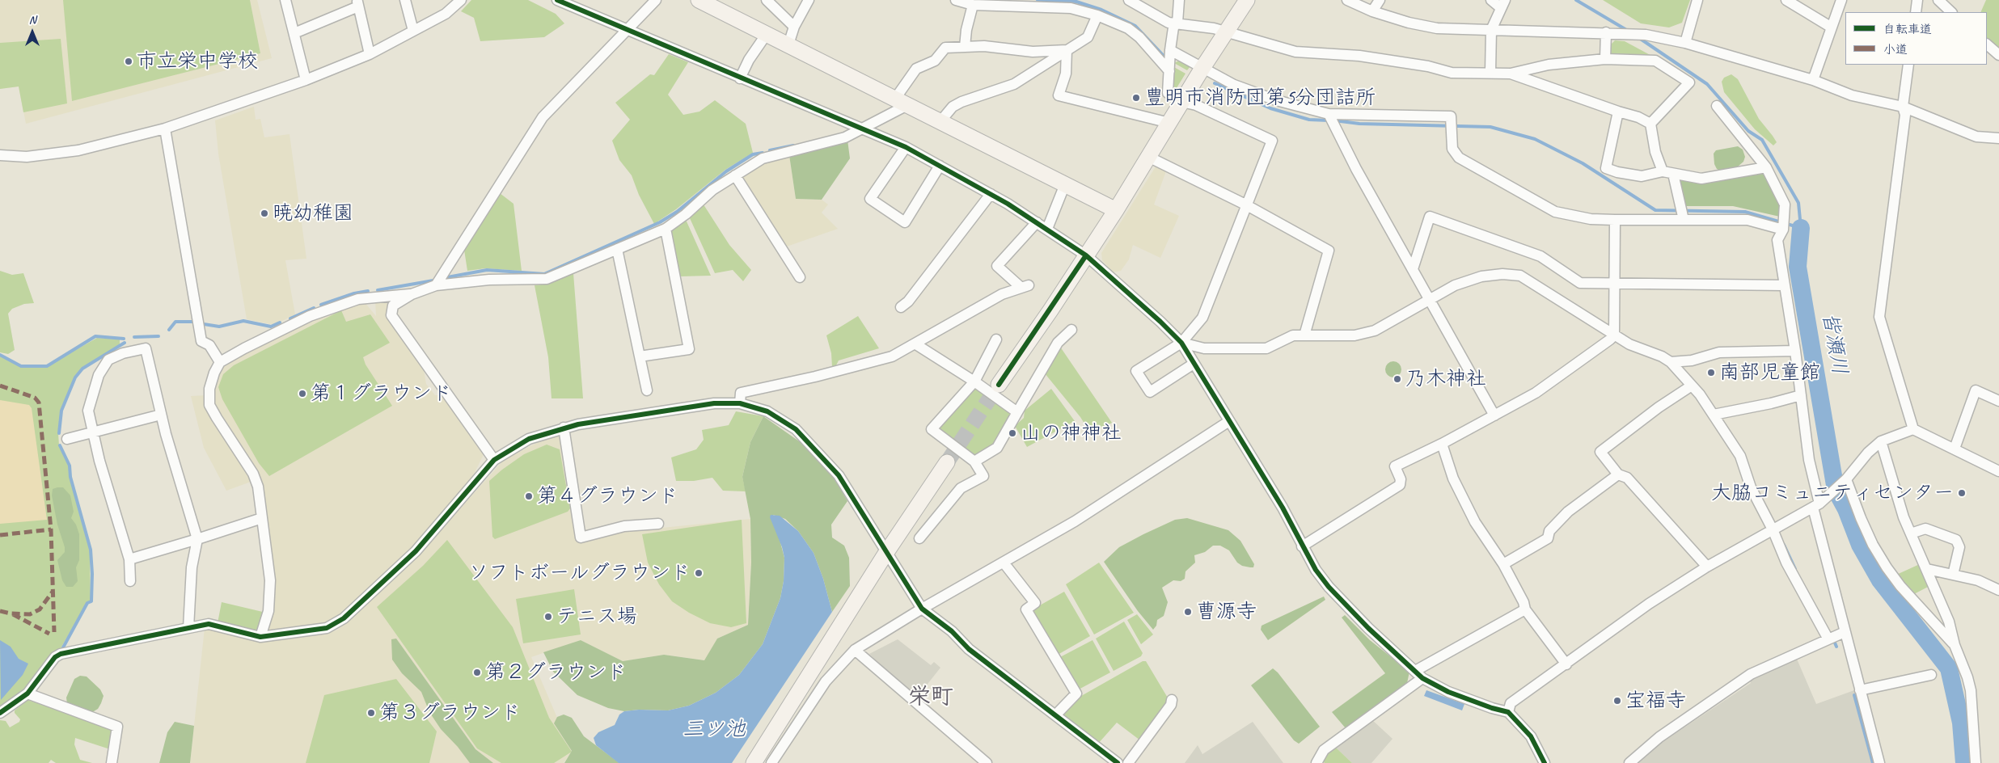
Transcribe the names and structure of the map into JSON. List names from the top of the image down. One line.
{"districts":["栄町"],"water":["皆瀬川","三ツ池"],"places":["市立栄中学校","豊明市消防団第5分団詰所","暁幼稚園","南部児童館","乃木神社","第１グラウンド","山の神神社","大脇コミュニティセンター","第４グラウンド","ソフトボールグラウンド","曹源寺","テニス場","第２グラウンド","宝福寺","第３グラウンド"],"legend":["自転車道","小道"],"north":"top"}
